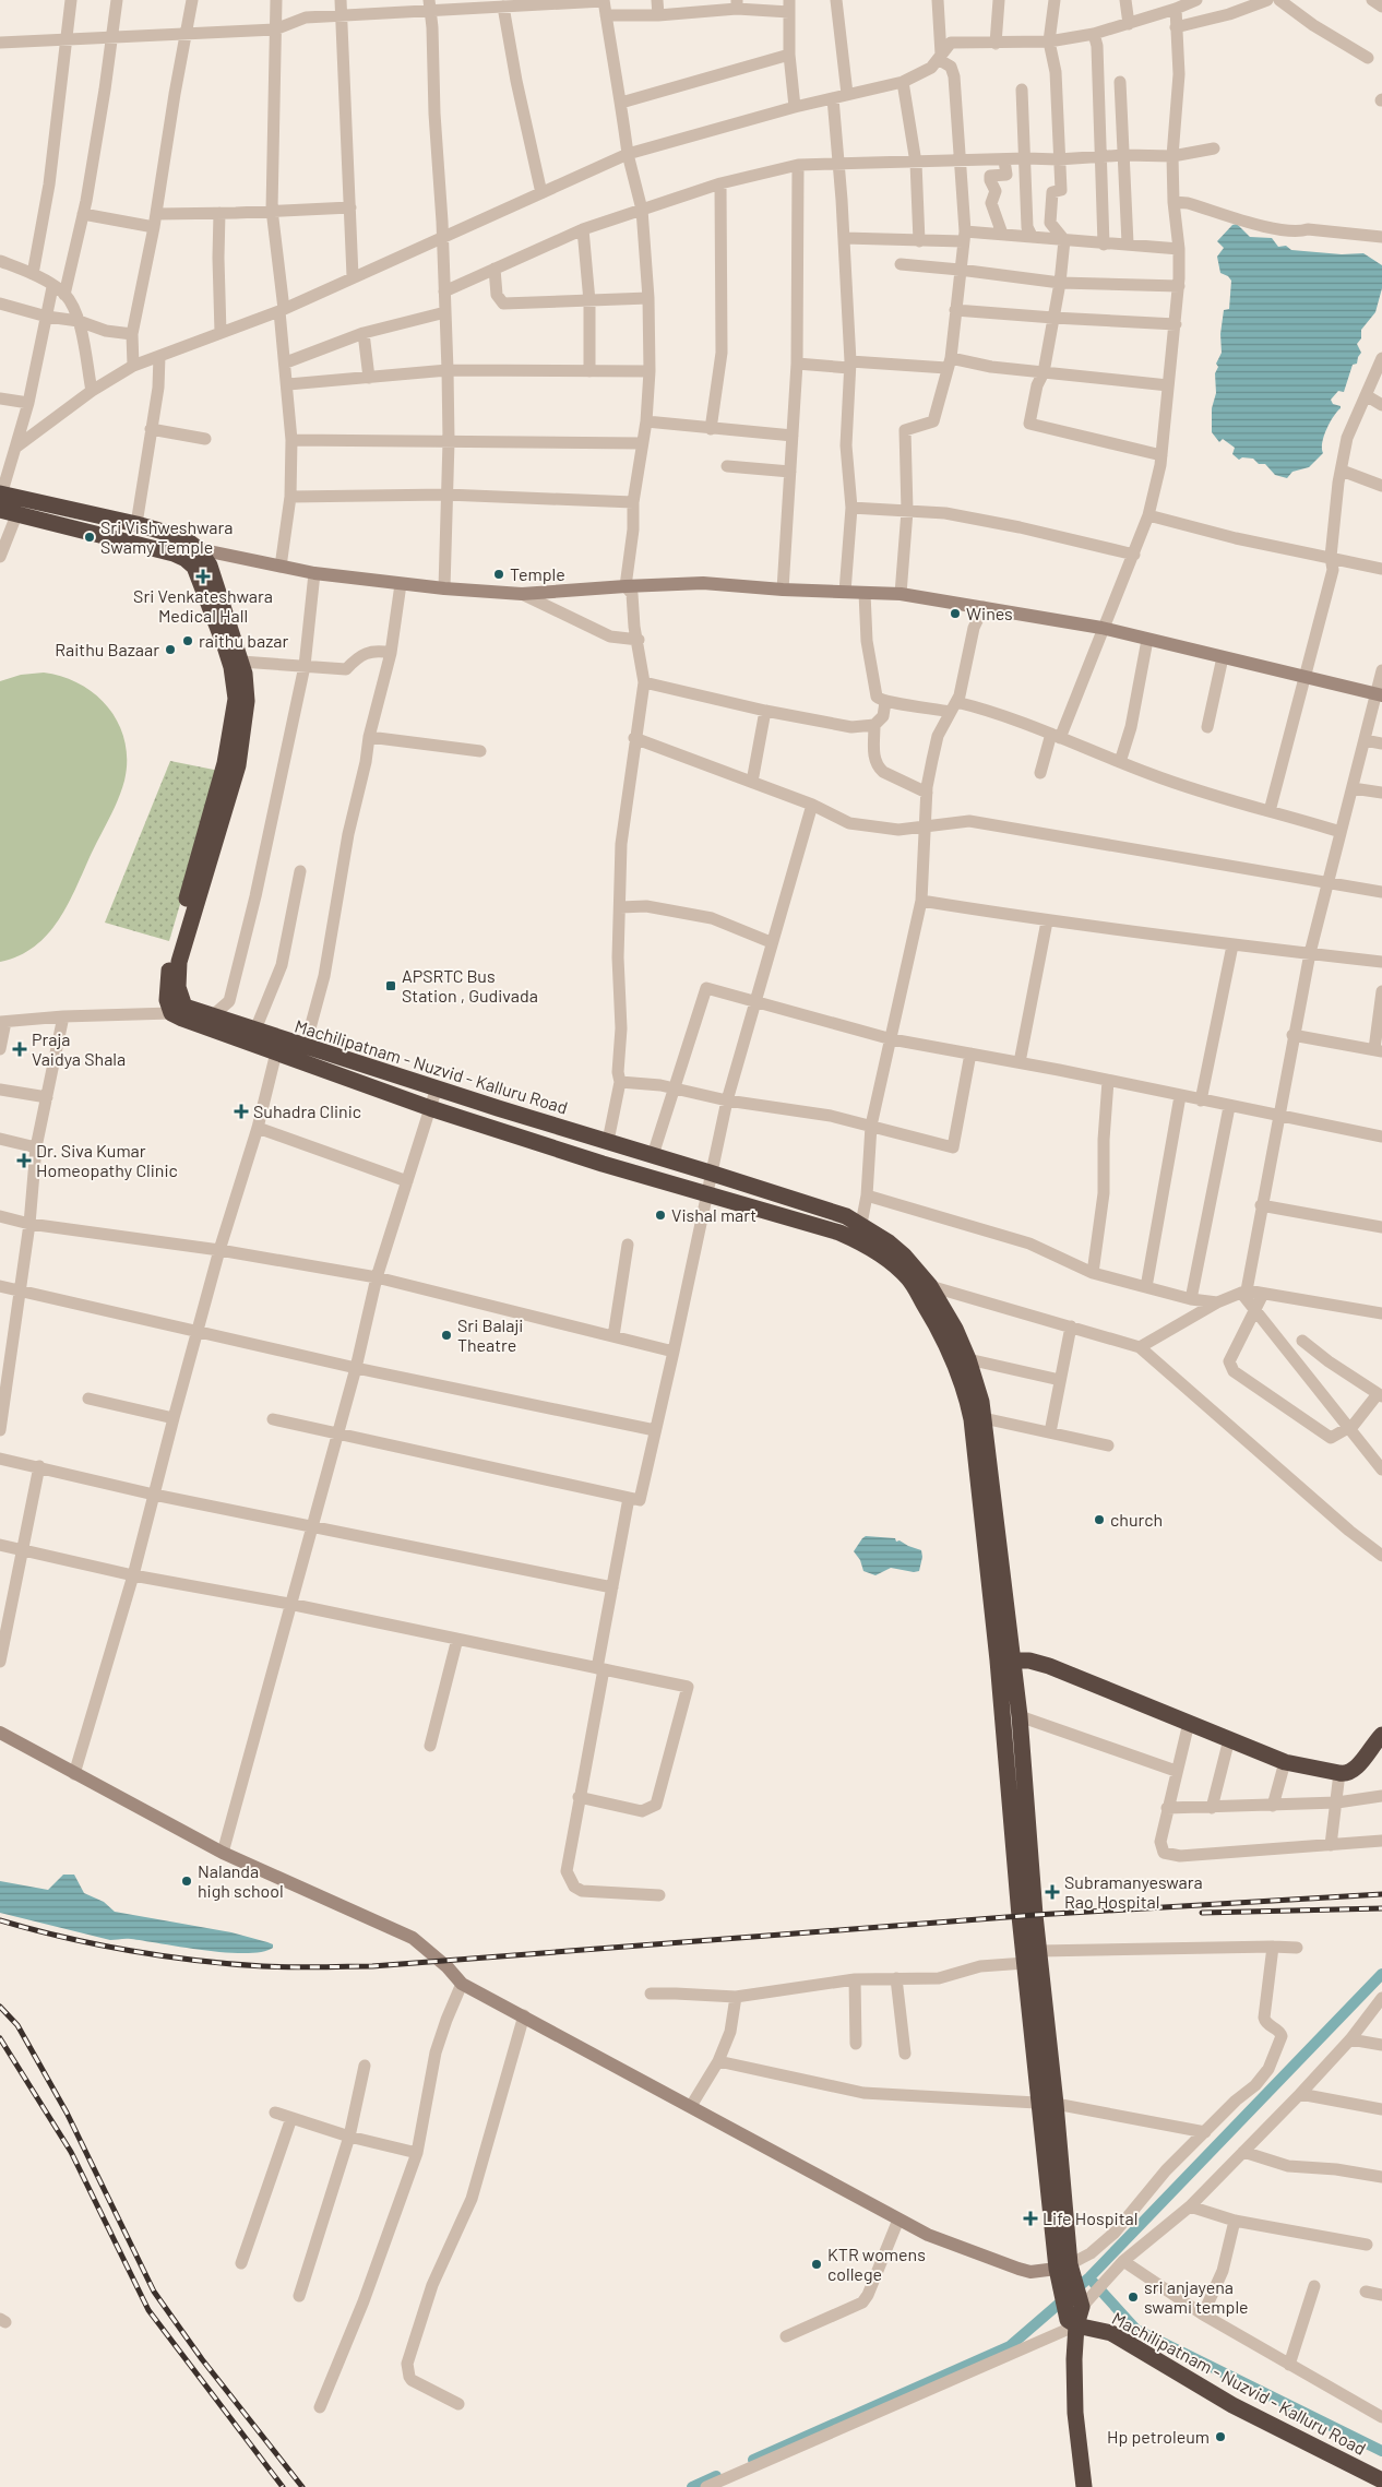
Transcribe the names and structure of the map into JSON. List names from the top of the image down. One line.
{"streets":{"highway":["Machilipatnam - Nuzvid - Kalluru Road"]},"places":{"other":["Sri Vishweshwara Swamy Temple","Temple","Wines","raithu bazar","Raithu Bazaar","Vishal mart","Sri Balaji Theatre","church","Nalanda high school","KTR womens college","sri anjayena swami temple","Hp petroleum"],"health":["Sri Venkateshwara Medical Hall","Praja Vaidya Shala","Suhadra Clinic","Dr. Siva Kumar Homeopathy Clinic","Subramanyeswara Rao Hospital","Life Hospital"],"transit":["APSRTC Bus Station , Gudivada"]}}
